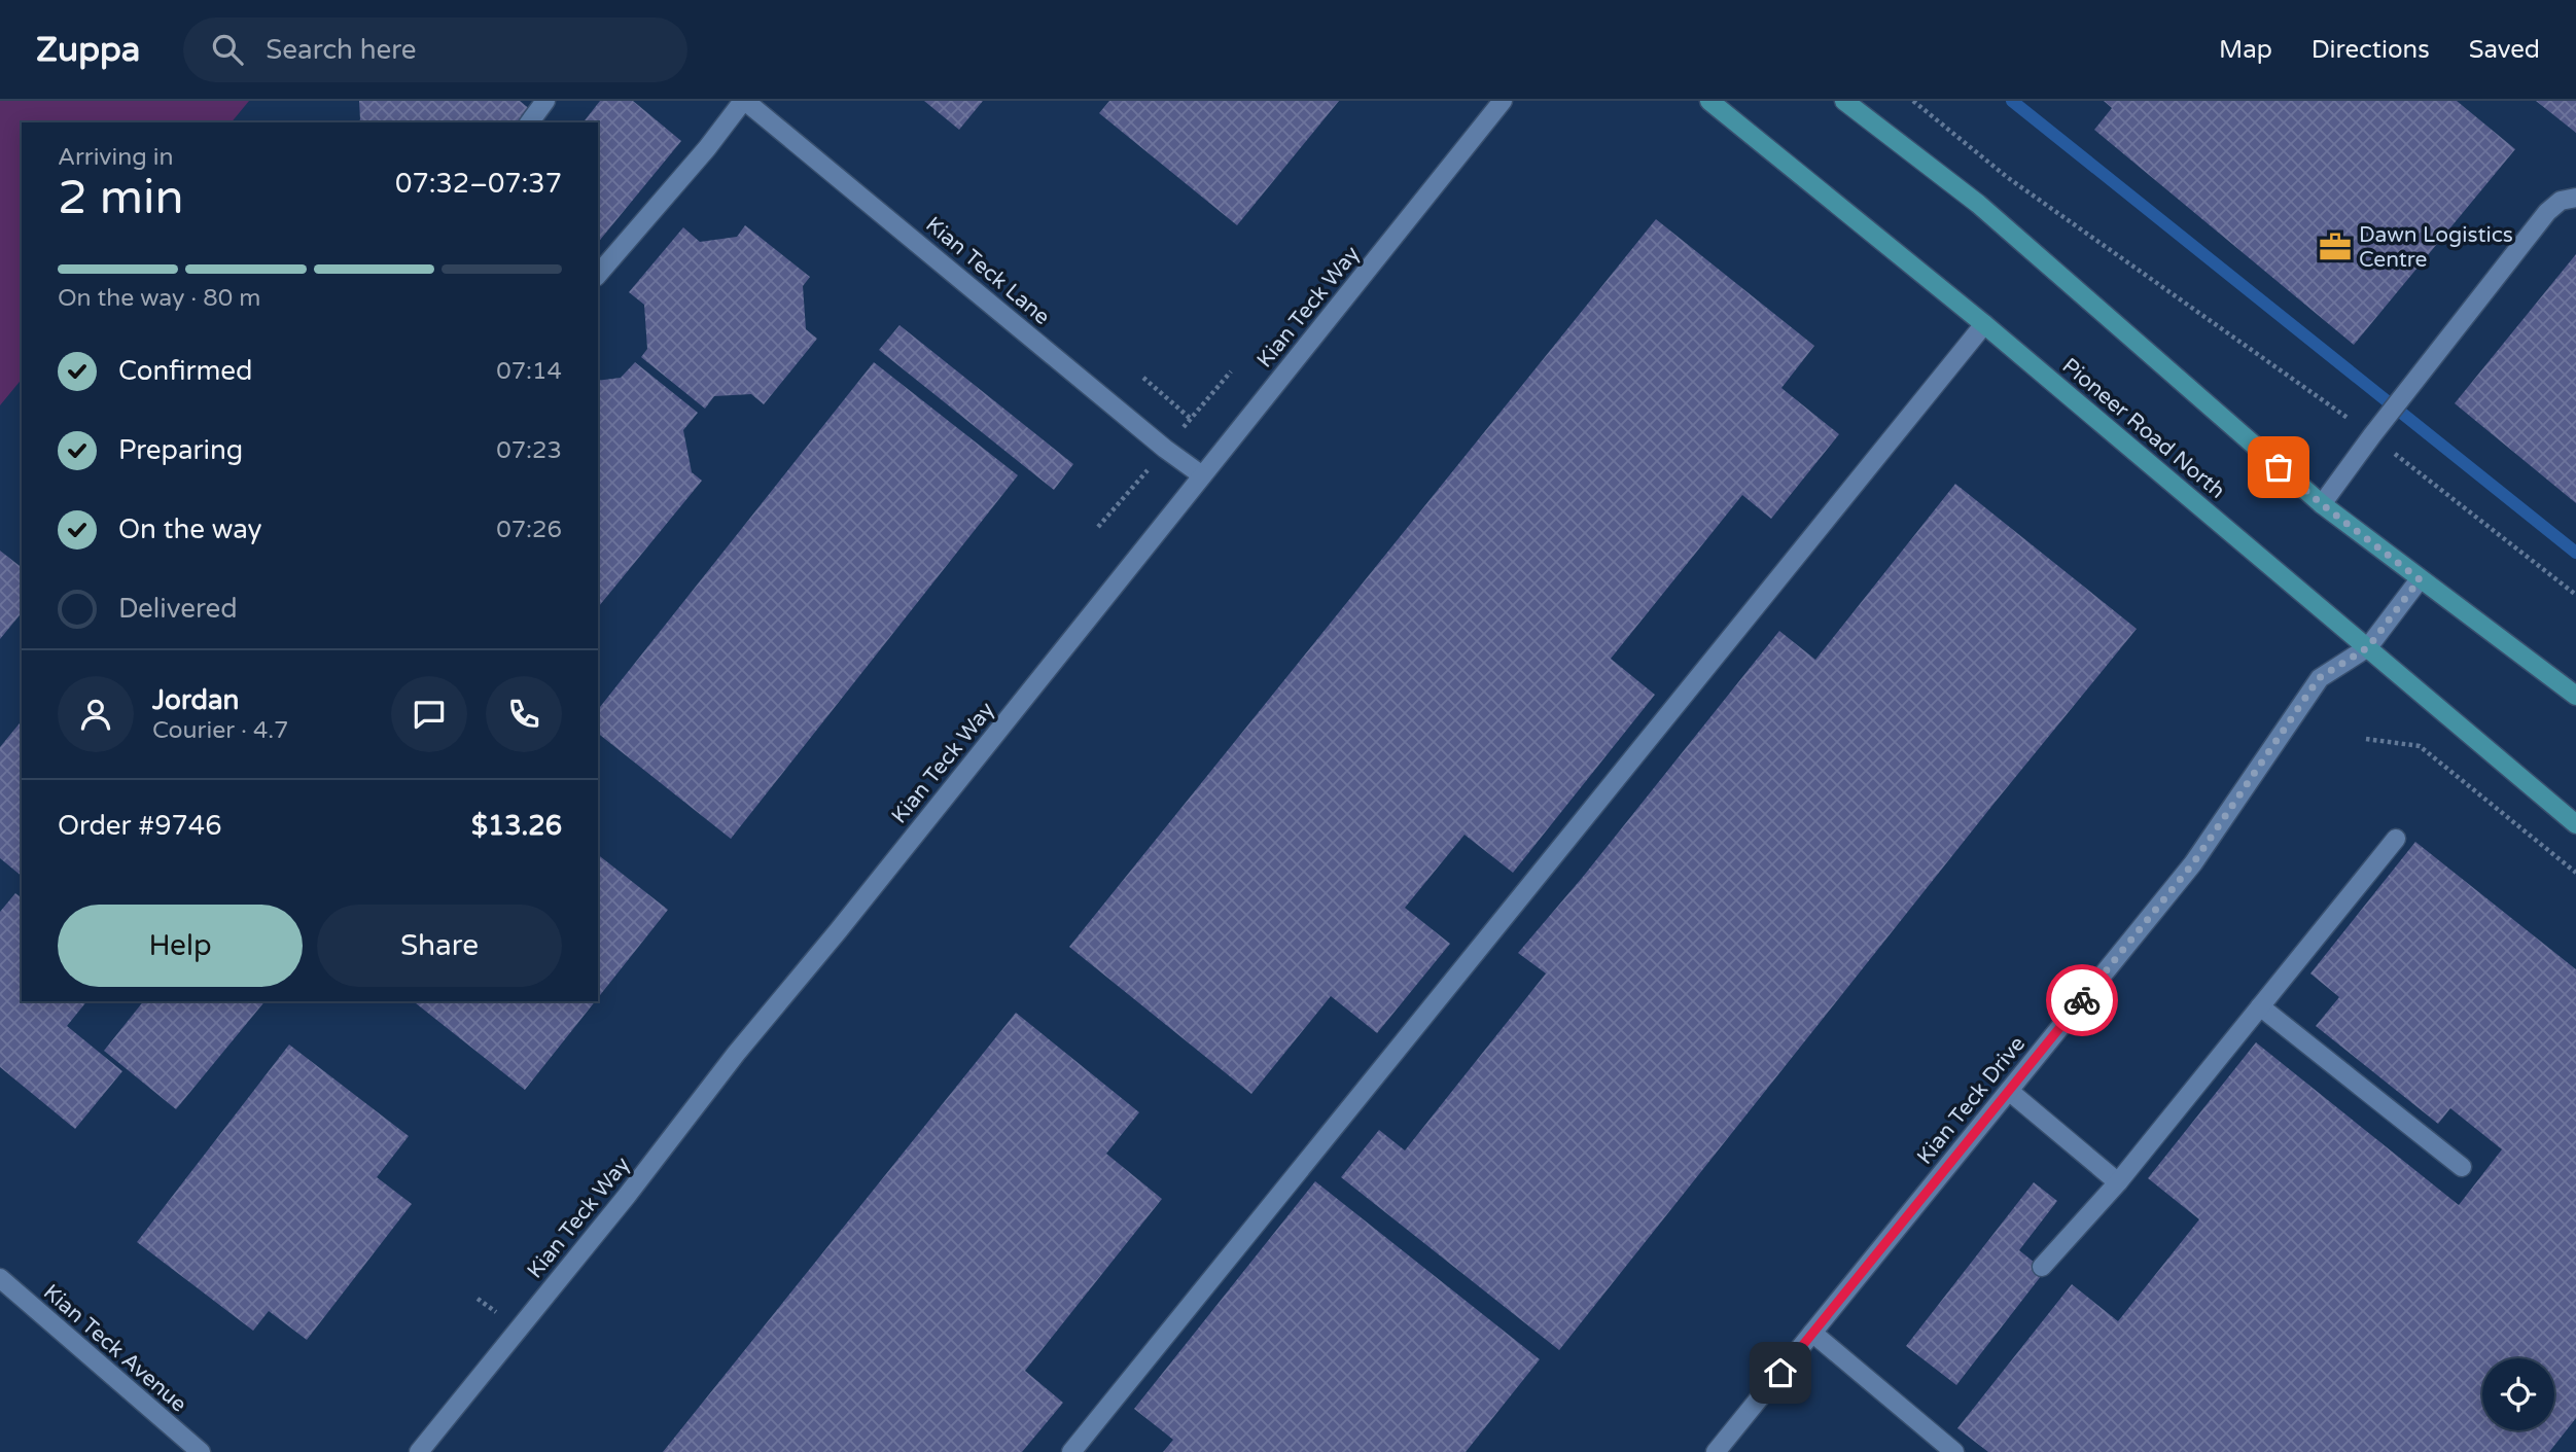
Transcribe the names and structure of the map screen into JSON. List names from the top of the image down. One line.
{"streets":{"main road":["Pioneer Road North"],"street":["Kian Teck Lane","Kian Teck Way","Kian Teck Drive","Kian Teck Avenue"]},"crossings":[["Kian Teck Lane","Kian Teck Way"],["Pioneer Road North","Kian Teck Drive"]],"places":{"office":["Dawn Logistics Centre"]},"page":{"header":"Zuppa","search":"Search here","nav":["Map","Directions","Saved"],"heading":["2 min","Arriving in","07:32–07:37"],"panel":["Jordan","Courier · 4.7","Order #9746","$13.26"],"bar":"On the way · 80 m","list":[["Confirmed","07:14"],["Preparing","07:23"],["On the way","07:26"],"Delivered"],"buttons":["Help","Share"]}}
